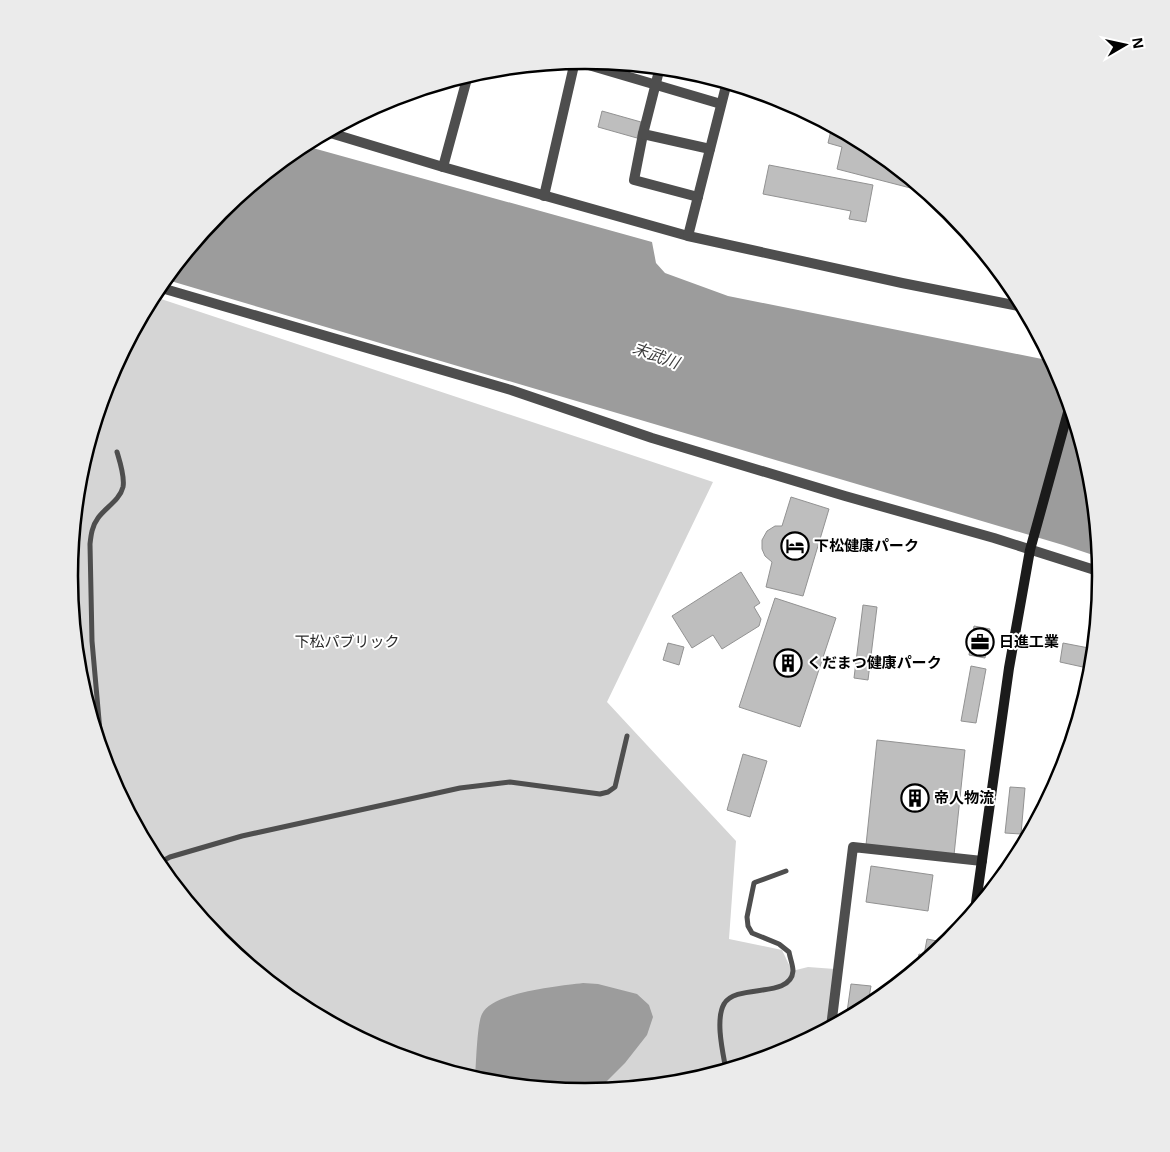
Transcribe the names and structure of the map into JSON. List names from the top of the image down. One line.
{"water":["末武川"],"parks":["下松パブリック"],"places":{"hotel":["下松健康パーク"],"office":["日進工業"],"building":["くだまつ健康パーク","帝人物流"]},"north":"right"}
